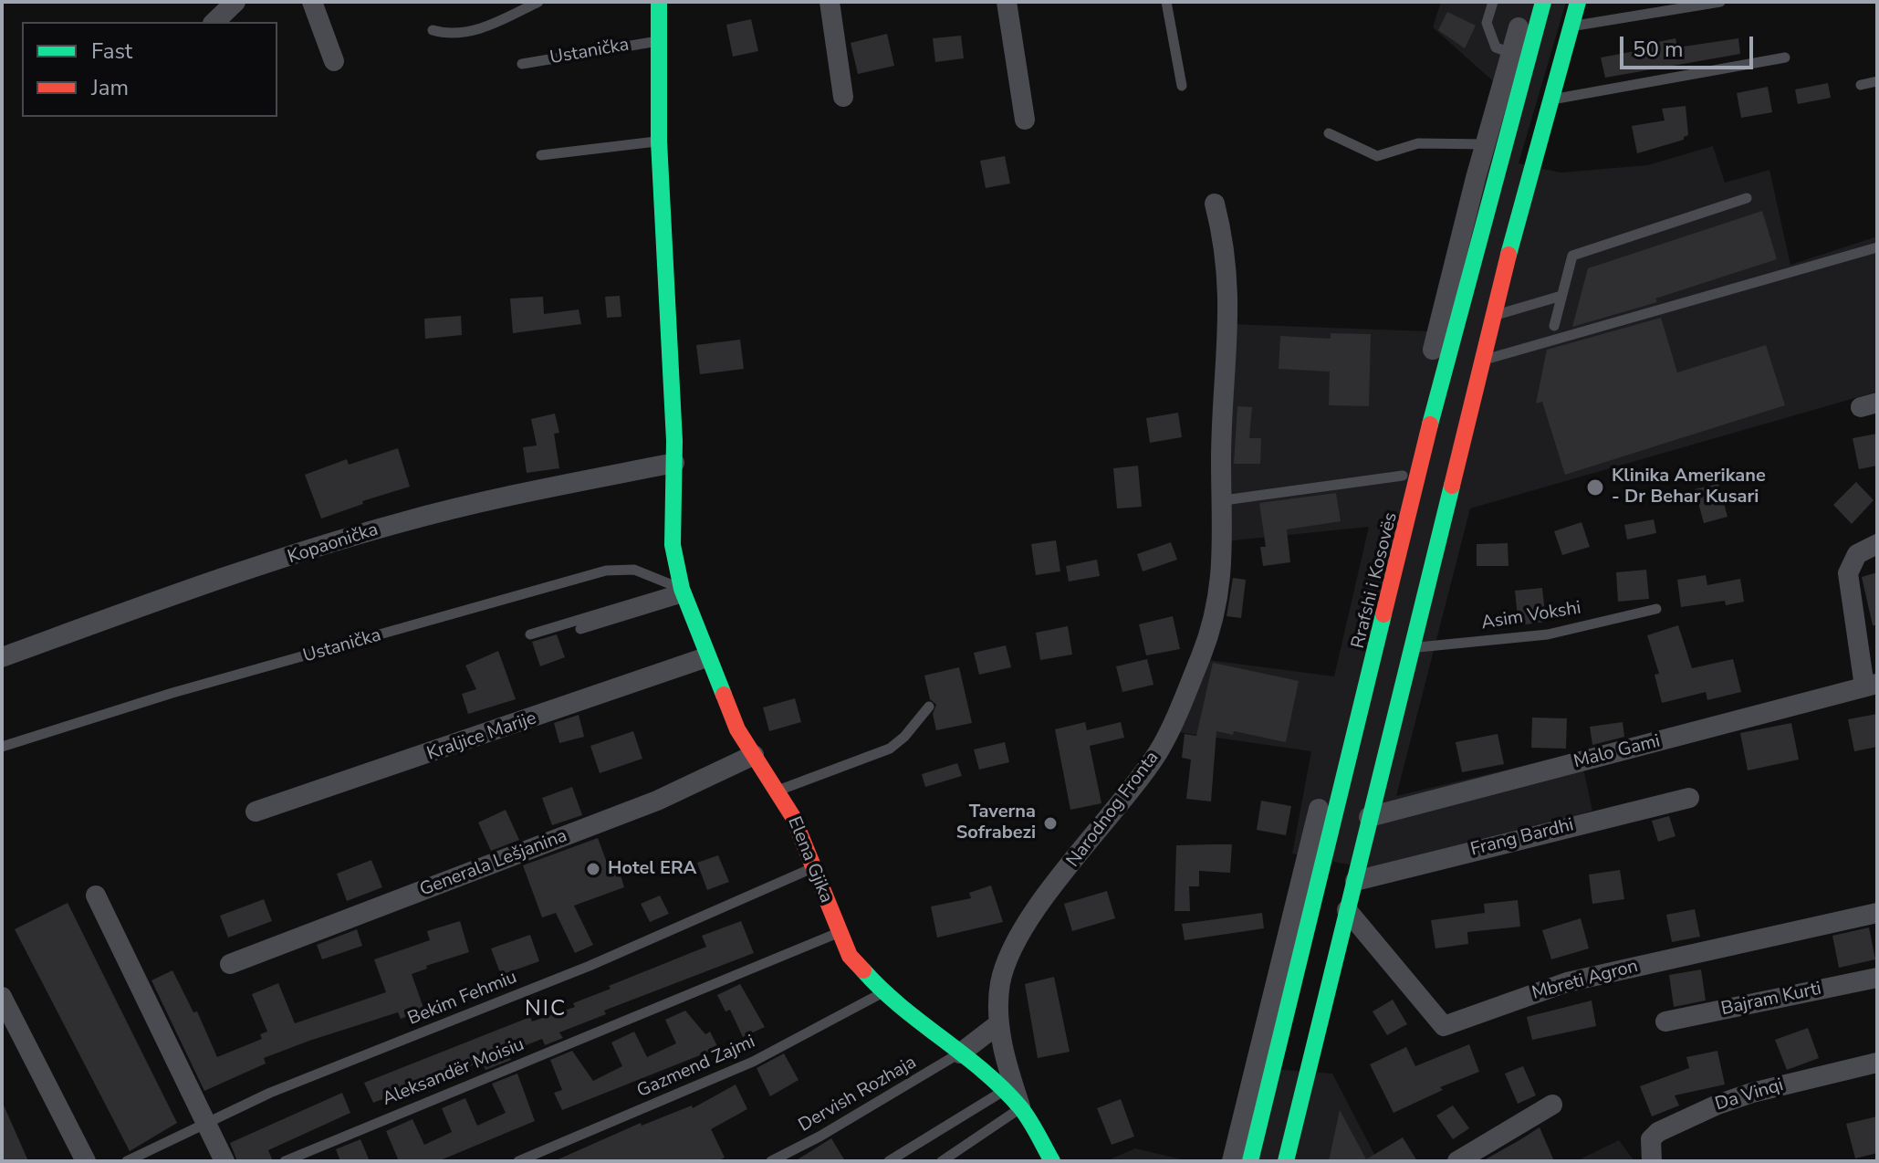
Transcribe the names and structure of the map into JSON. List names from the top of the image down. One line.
{"streets":{"main road":["Rrafshi i Kosovës","Elena Gjika"],"street":["Kopaonička","Kraljice Marije","Malo Gami","Narodnog Fronta","Frang Bardhi","Generala Lešjanina","Mbreti Agron","Bajram Kurti","Da Vinqi"],"lane":["Ustanička","Asim Vokshi","Bekim Fehmiu","Gazmend Zajmi","Aleksandër Moisiu","Dervish Rozhaja"]},"crossings":[["Narodnog Fronta","Elena Gjika"],["Elena Gjika","Bekim Fehmiu"],["Elena Gjika","Gazmend Zajmi"],["Elena Gjika","Aleksandër Moisiu"],["Elena Gjika","Dervish Rozhaja"]],"districts":["NIC"],"places":["Klinika Amerikane - Dr Behar Kusari","Taverna Sofrabezi","Hotel ERA"],"legend":["Fast","Jam"],"scale_bar":"50 m"}
